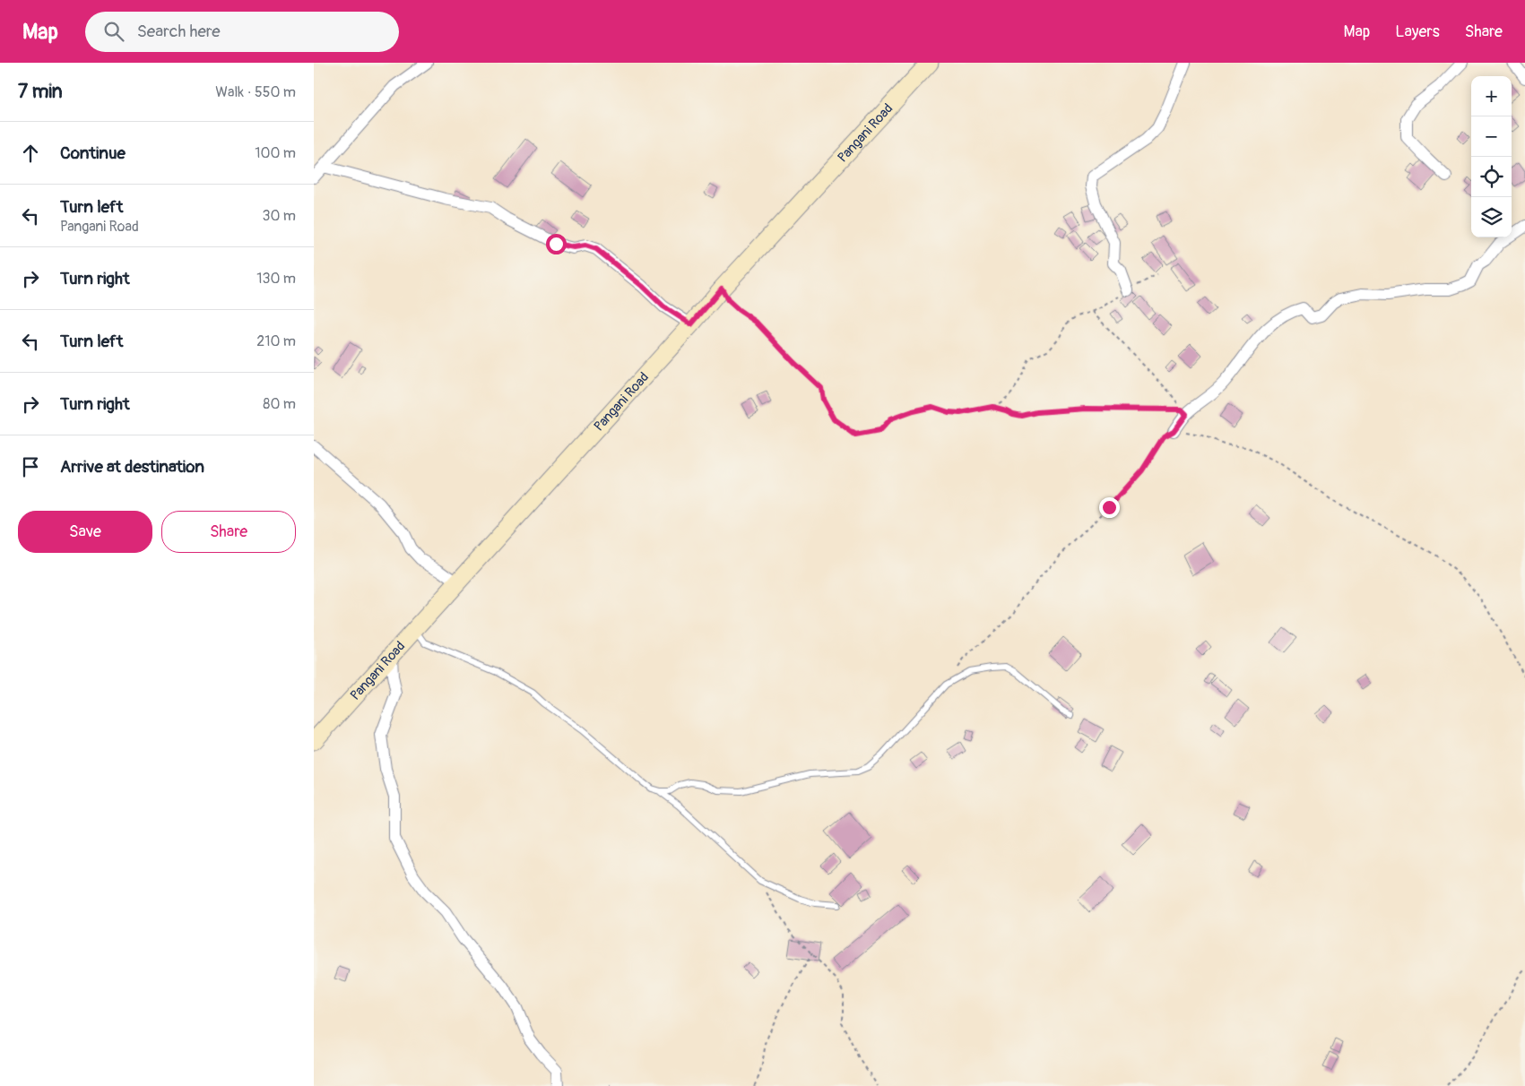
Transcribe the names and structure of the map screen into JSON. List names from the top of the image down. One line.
{"streets":{"main road":["Pangani Road"]},"page":{"header":"Map","search":"Search here","nav":["Map","Layers","Share"],"heading":["7 min","Walk · 550 m"],"map_buttons":["+","−"],"list":[["Continue","100 m"],["Turn left","Pangani Road","30 m"],["Turn right","130 m"],["Turn left","210 m"],["Turn right","80 m"],"Arrive at destination"],"buttons":["Save","Share"]}}
